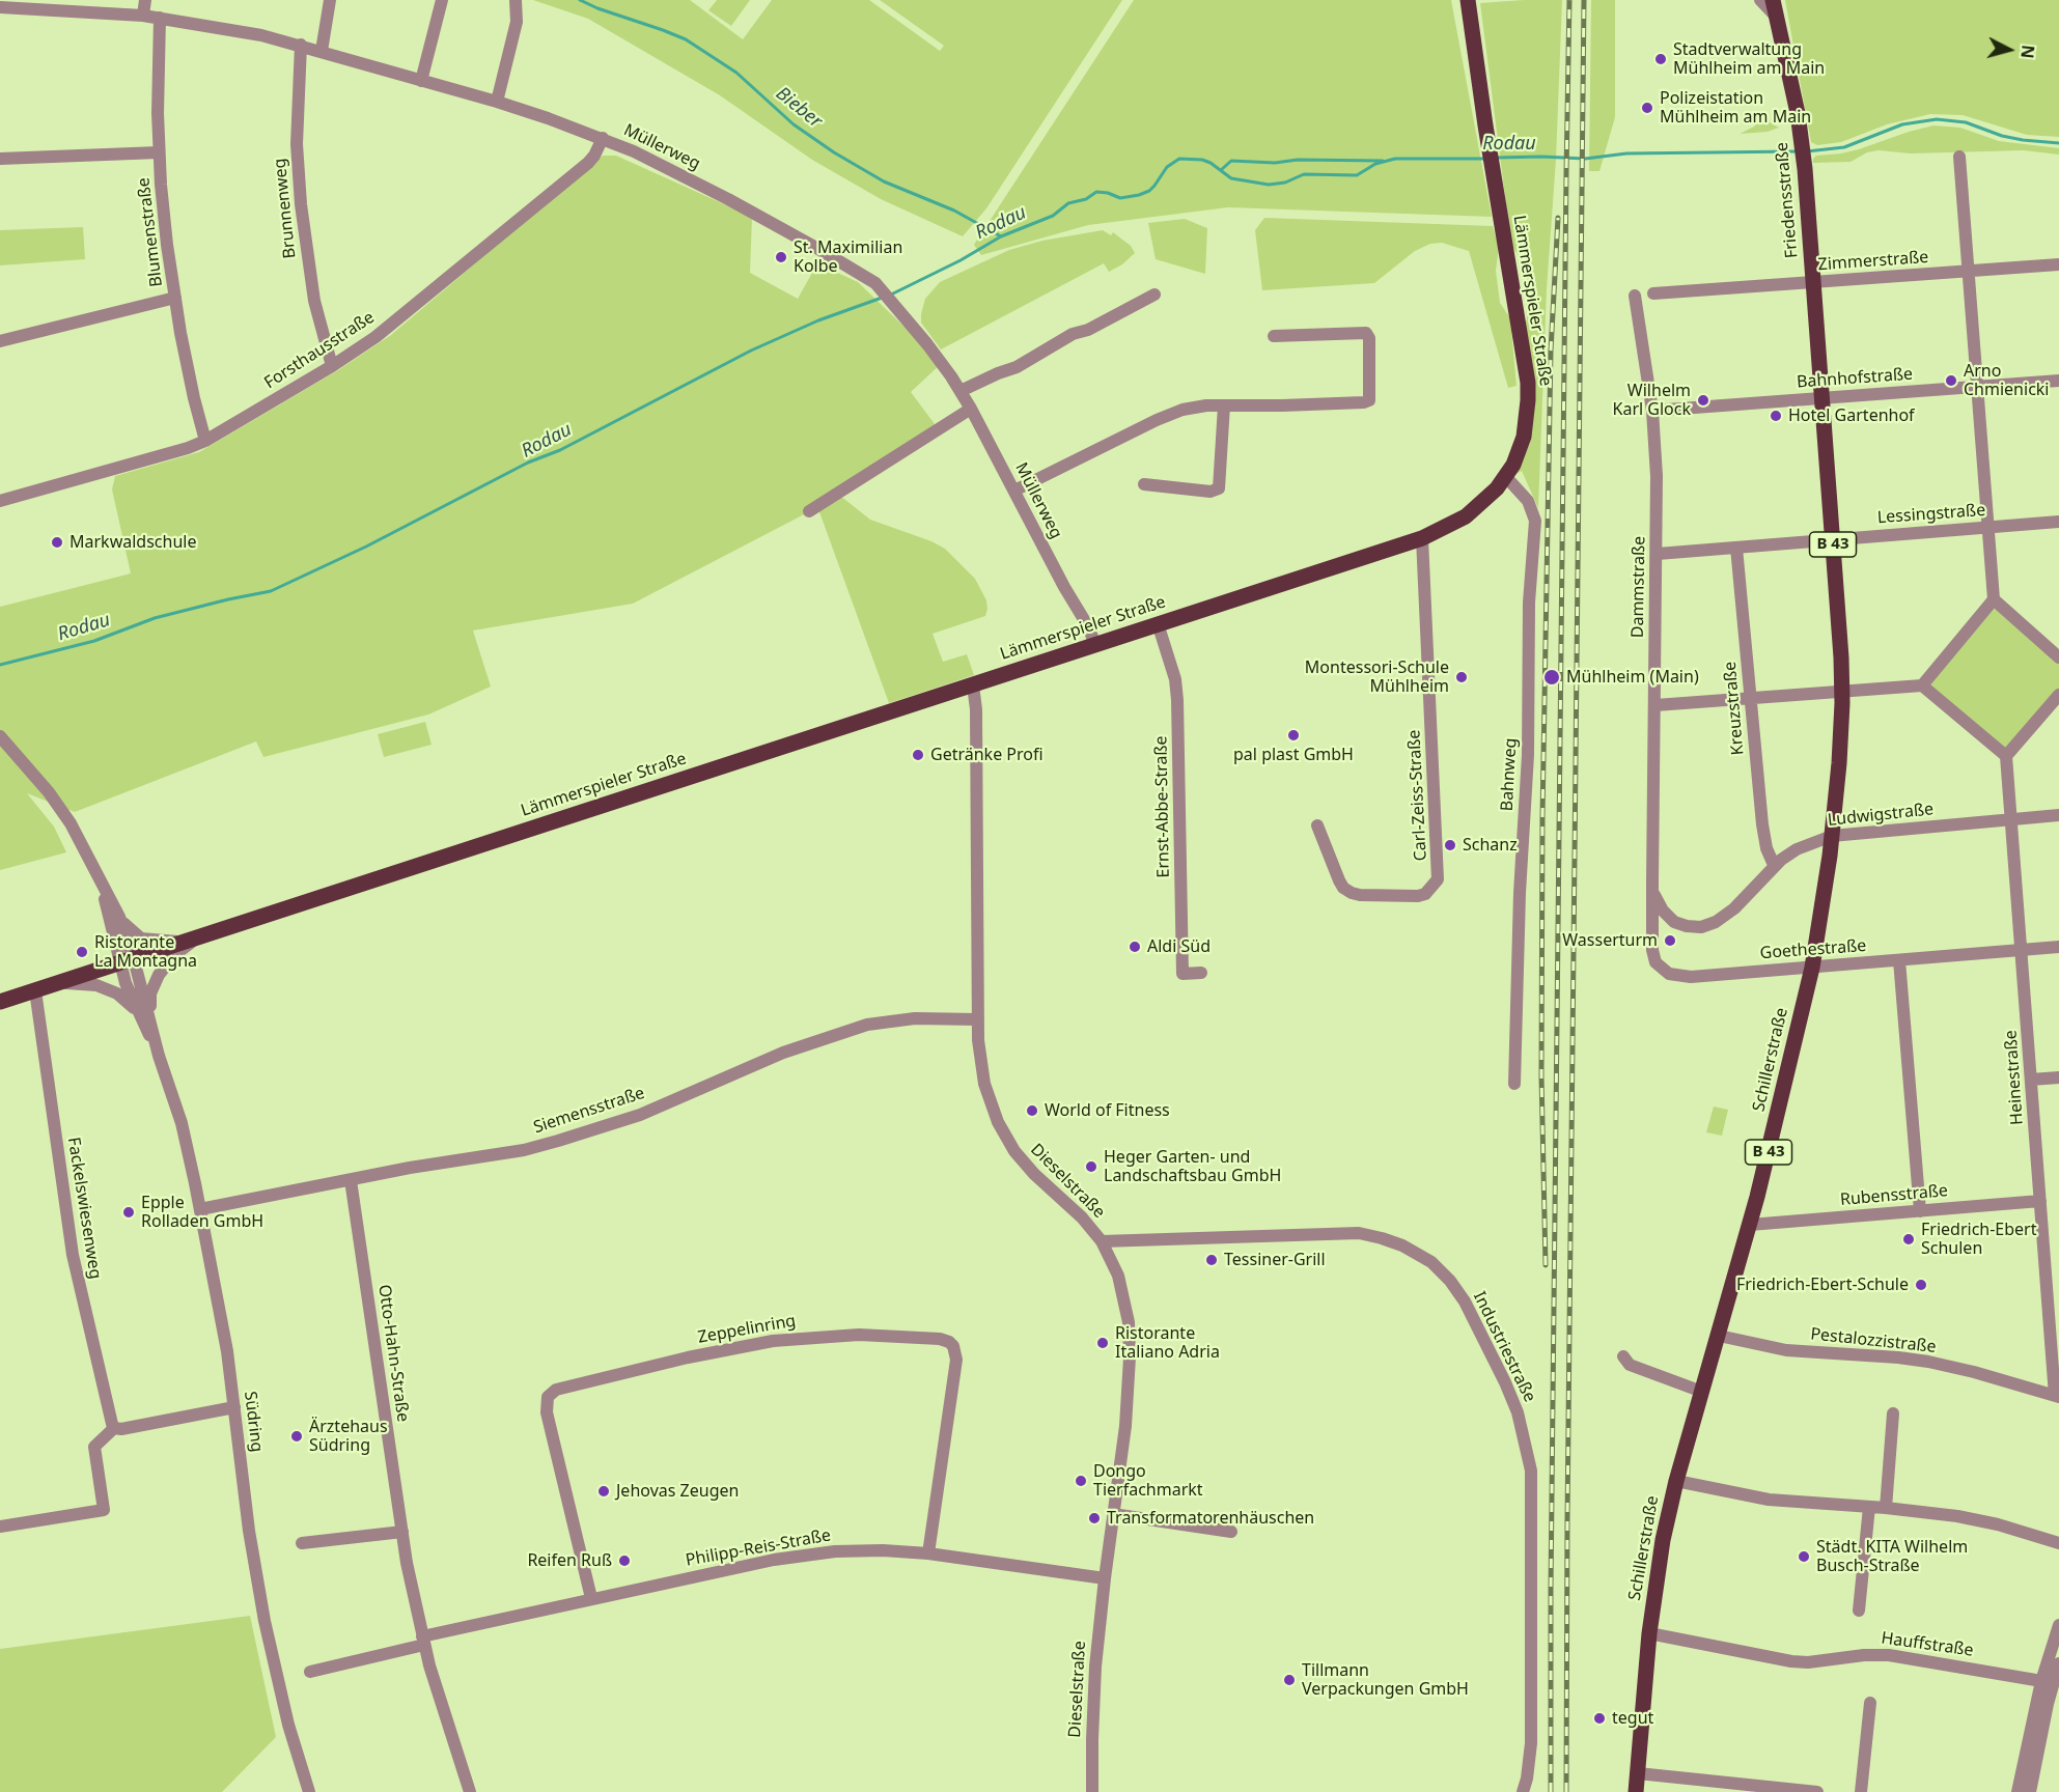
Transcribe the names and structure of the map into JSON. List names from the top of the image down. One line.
{"streets":{"main road":["Friedensstraße","Lämmerspieler Straße","B 43","Schillerstraße"],"street":["Müllerweg","Brunnenweg","Blumenstraße","Zimmerstraße","Forsthausstraße","Bahnhofstraße","Lessingstraße","Dammstraße","Kreuzstraße","Bahnweg","Carl-Zeiss-Straße","Ernst-Abbe-Straße","Ludwigstraße","Goethestraße","Heinestraße","Siemensstraße","Dieselstraße","Rubensstraße","Fackelswiesenweg","Zeppelinring","Pestalozzistraße","Industriestraße","Otto-Hahn-Straße","Südring","Philipp-Reis-Straße","Hauffstraße"]},"crossings":[["Müllerweg","Brunnenweg"],["Müllerweg","Blumenstraße"],["Müllerweg","Lämmerspieler Straße"],["Müllerweg","Forsthausstraße"],["Friedensstraße","Zimmerstraße"],["Friedensstraße","Bahnhofstraße"],["Friedensstraße","Schillerstraße"],["Brunnenweg","Forsthausstraße"],["Blumenstraße","Forsthausstraße"],["Lämmerspieler Straße","Bahnweg"],["Lämmerspieler Straße","Carl-Zeiss-Straße"],["Lämmerspieler Straße","Ernst-Abbe-Straße"],["Lämmerspieler Straße","Dieselstraße"],["Lämmerspieler Straße","Fackelswiesenweg"],["Lämmerspieler Straße","Südring"],["Bahnhofstraße","Dammstraße"],["Bahnhofstraße","Schillerstraße"],["Lessingstraße","Dammstraße"],["Lessingstraße","Kreuzstraße"],["Lessingstraße","Schillerstraße"],["Dammstraße","Ludwigstraße"],["Dammstraße","Goethestraße"],["Kreuzstraße","Ludwigstraße"],["Ludwigstraße","Goethestraße"],["Ludwigstraße","Schillerstraße"],["Ludwigstraße","Heinestraße"],["Goethestraße","Schillerstraße"],["Goethestraße","Heinestraße"],["Schillerstraße","Rubensstraße"],["Schillerstraße","Pestalozzistraße"],["Schillerstraße","Hauffstraße"],["Heinestraße","Rubensstraße"],["Heinestraße","Pestalozzistraße"],["Siemensstraße","Dieselstraße"],["Siemensstraße","Otto-Hahn-Straße"],["Siemensstraße","Südring"],["Dieselstraße","Industriestraße"],["Dieselstraße","Philipp-Reis-Straße"],["Zeppelinring","Philipp-Reis-Straße"],["Otto-Hahn-Straße","Philipp-Reis-Straße"]],"water":["Bieber","Rodau"],"places":["Stadtverwaltung Mühlheim am Main","Polizeistation Mühlheim am Main","St. Maximilian Kolbe","Arno Chmienicki","Wilhelm Karl Glock","Hotel Gartenhof","Markwaldschule","Montessori-Schule Mühlheim","Mühlheim (Main)","pal plast GmbH","Getränke Profi","Schanz","Wasserturm","Aldi Süd","Ristorante La Montagna","World of Fitness","Heger Garten- und Landschaftsbau GmbH","Epple Rolladen GmbH","Friedrich-Ebert Schulen","Tessiner-Grill","Friedrich-Ebert-Schule","Ristorante Italiano Adria","Ärztehaus Südring","Dongo Tierfachmarkt","Jehovas Zeugen","Transformatorenhäuschen","Städt. KITA Wilhelm Busch-Straße","Reifen Ruß","Tillmann Verpackungen GmbH","tegut"],"north":"right"}
